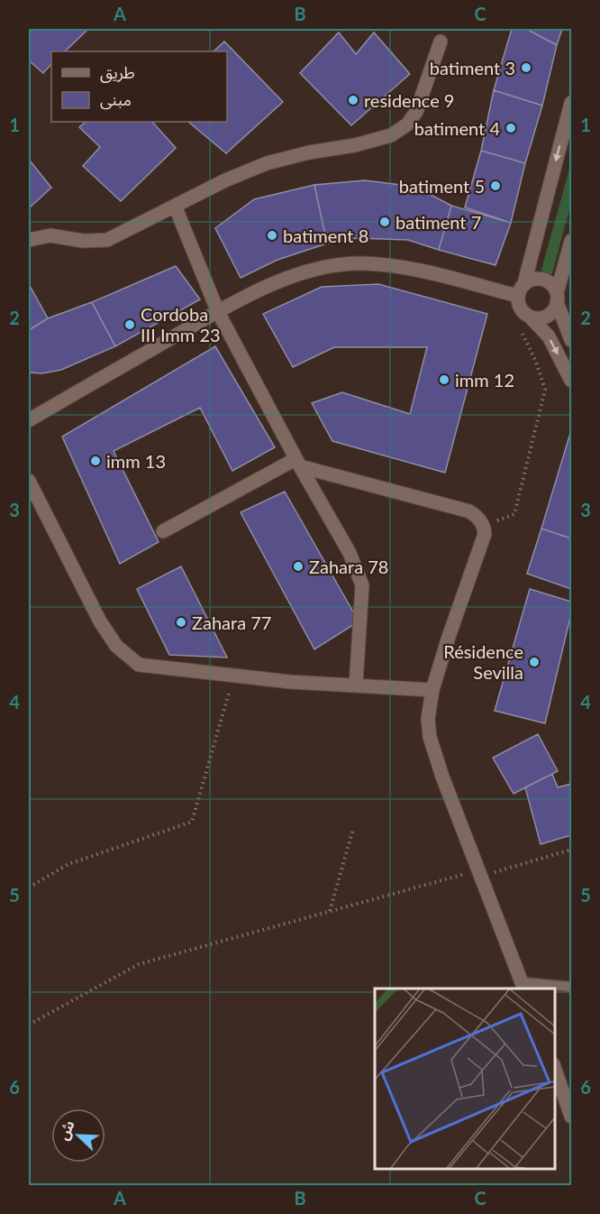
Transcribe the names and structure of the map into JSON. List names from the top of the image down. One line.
{"places":["batiment 3","residence 9","batiment 4","batiment 5","batiment 7","batiment 8","Cordoba III Imm 23","imm 12","imm 13","Zahara 78","Zahara 77","Résidence Sevilla"],"legend":["طريق","مبنى"],"north":"top left","grid":{"columns":["A","B","C"],"rows":["1","2","3","4","5","6"]}}
